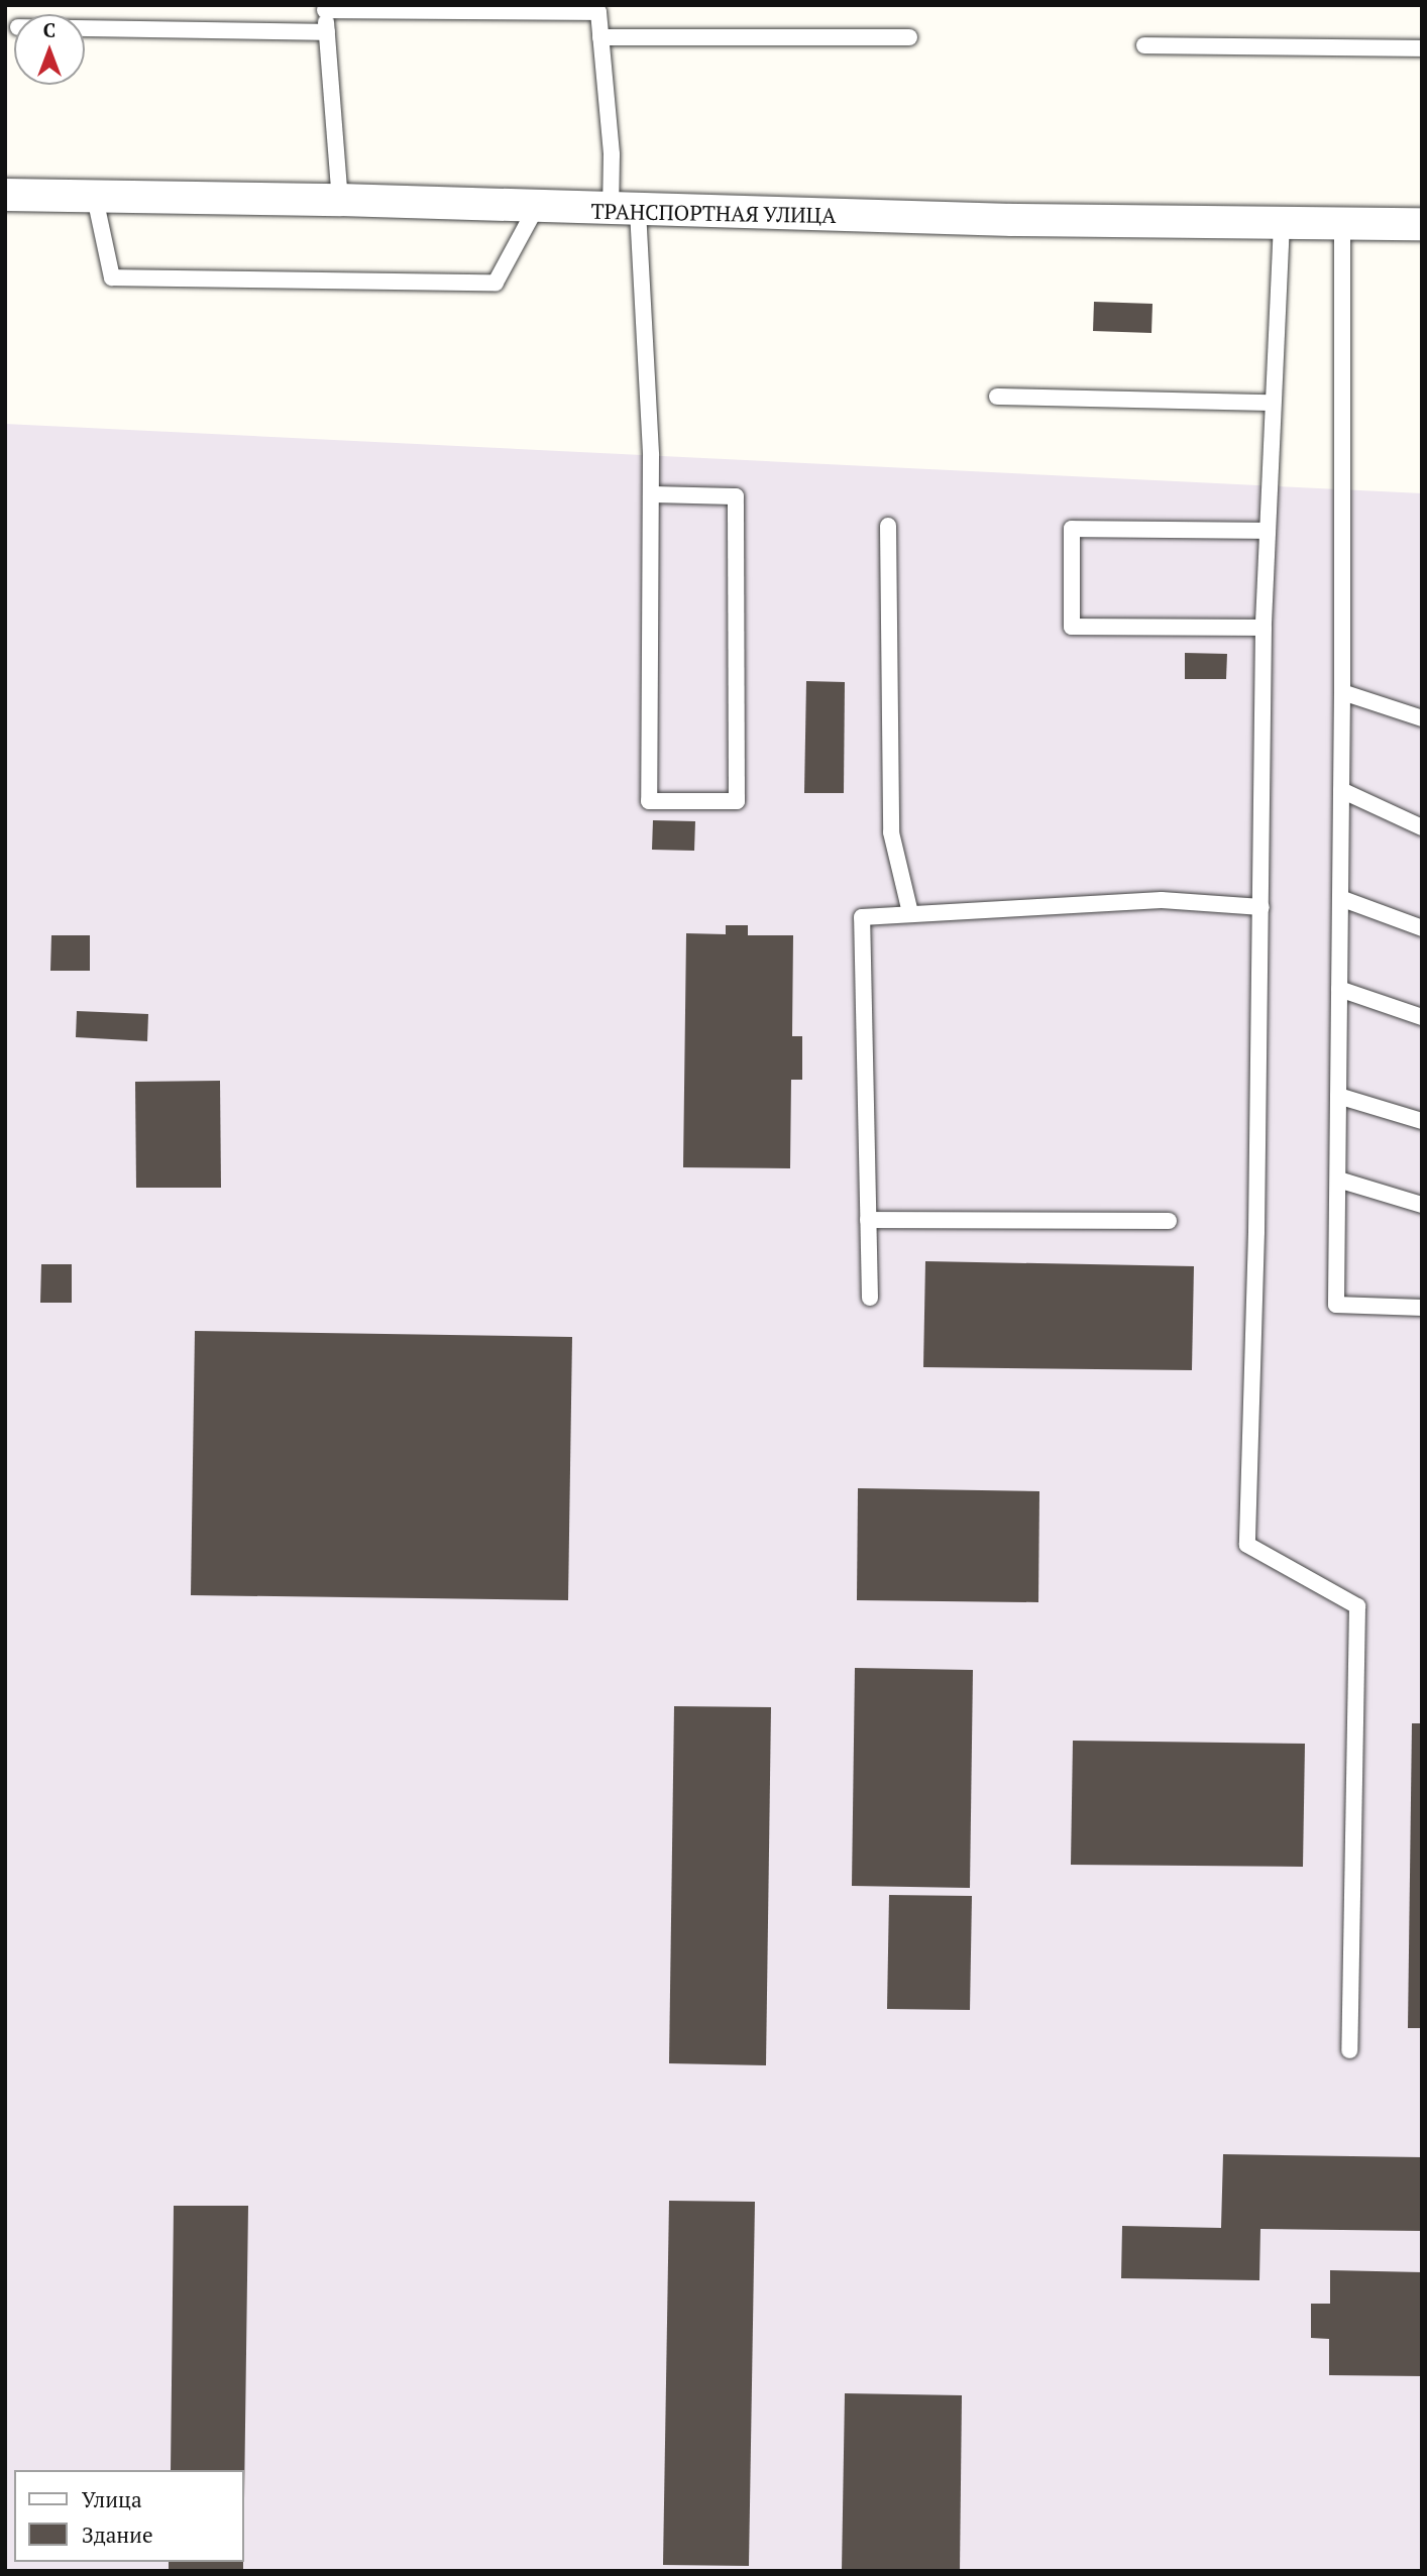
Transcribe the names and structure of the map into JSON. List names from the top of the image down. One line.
{"streets":{"street":["ТРАНСПОРТНАЯ УЛИЦА"]},"legend":["Улица","Здание"],"north":"top"}
